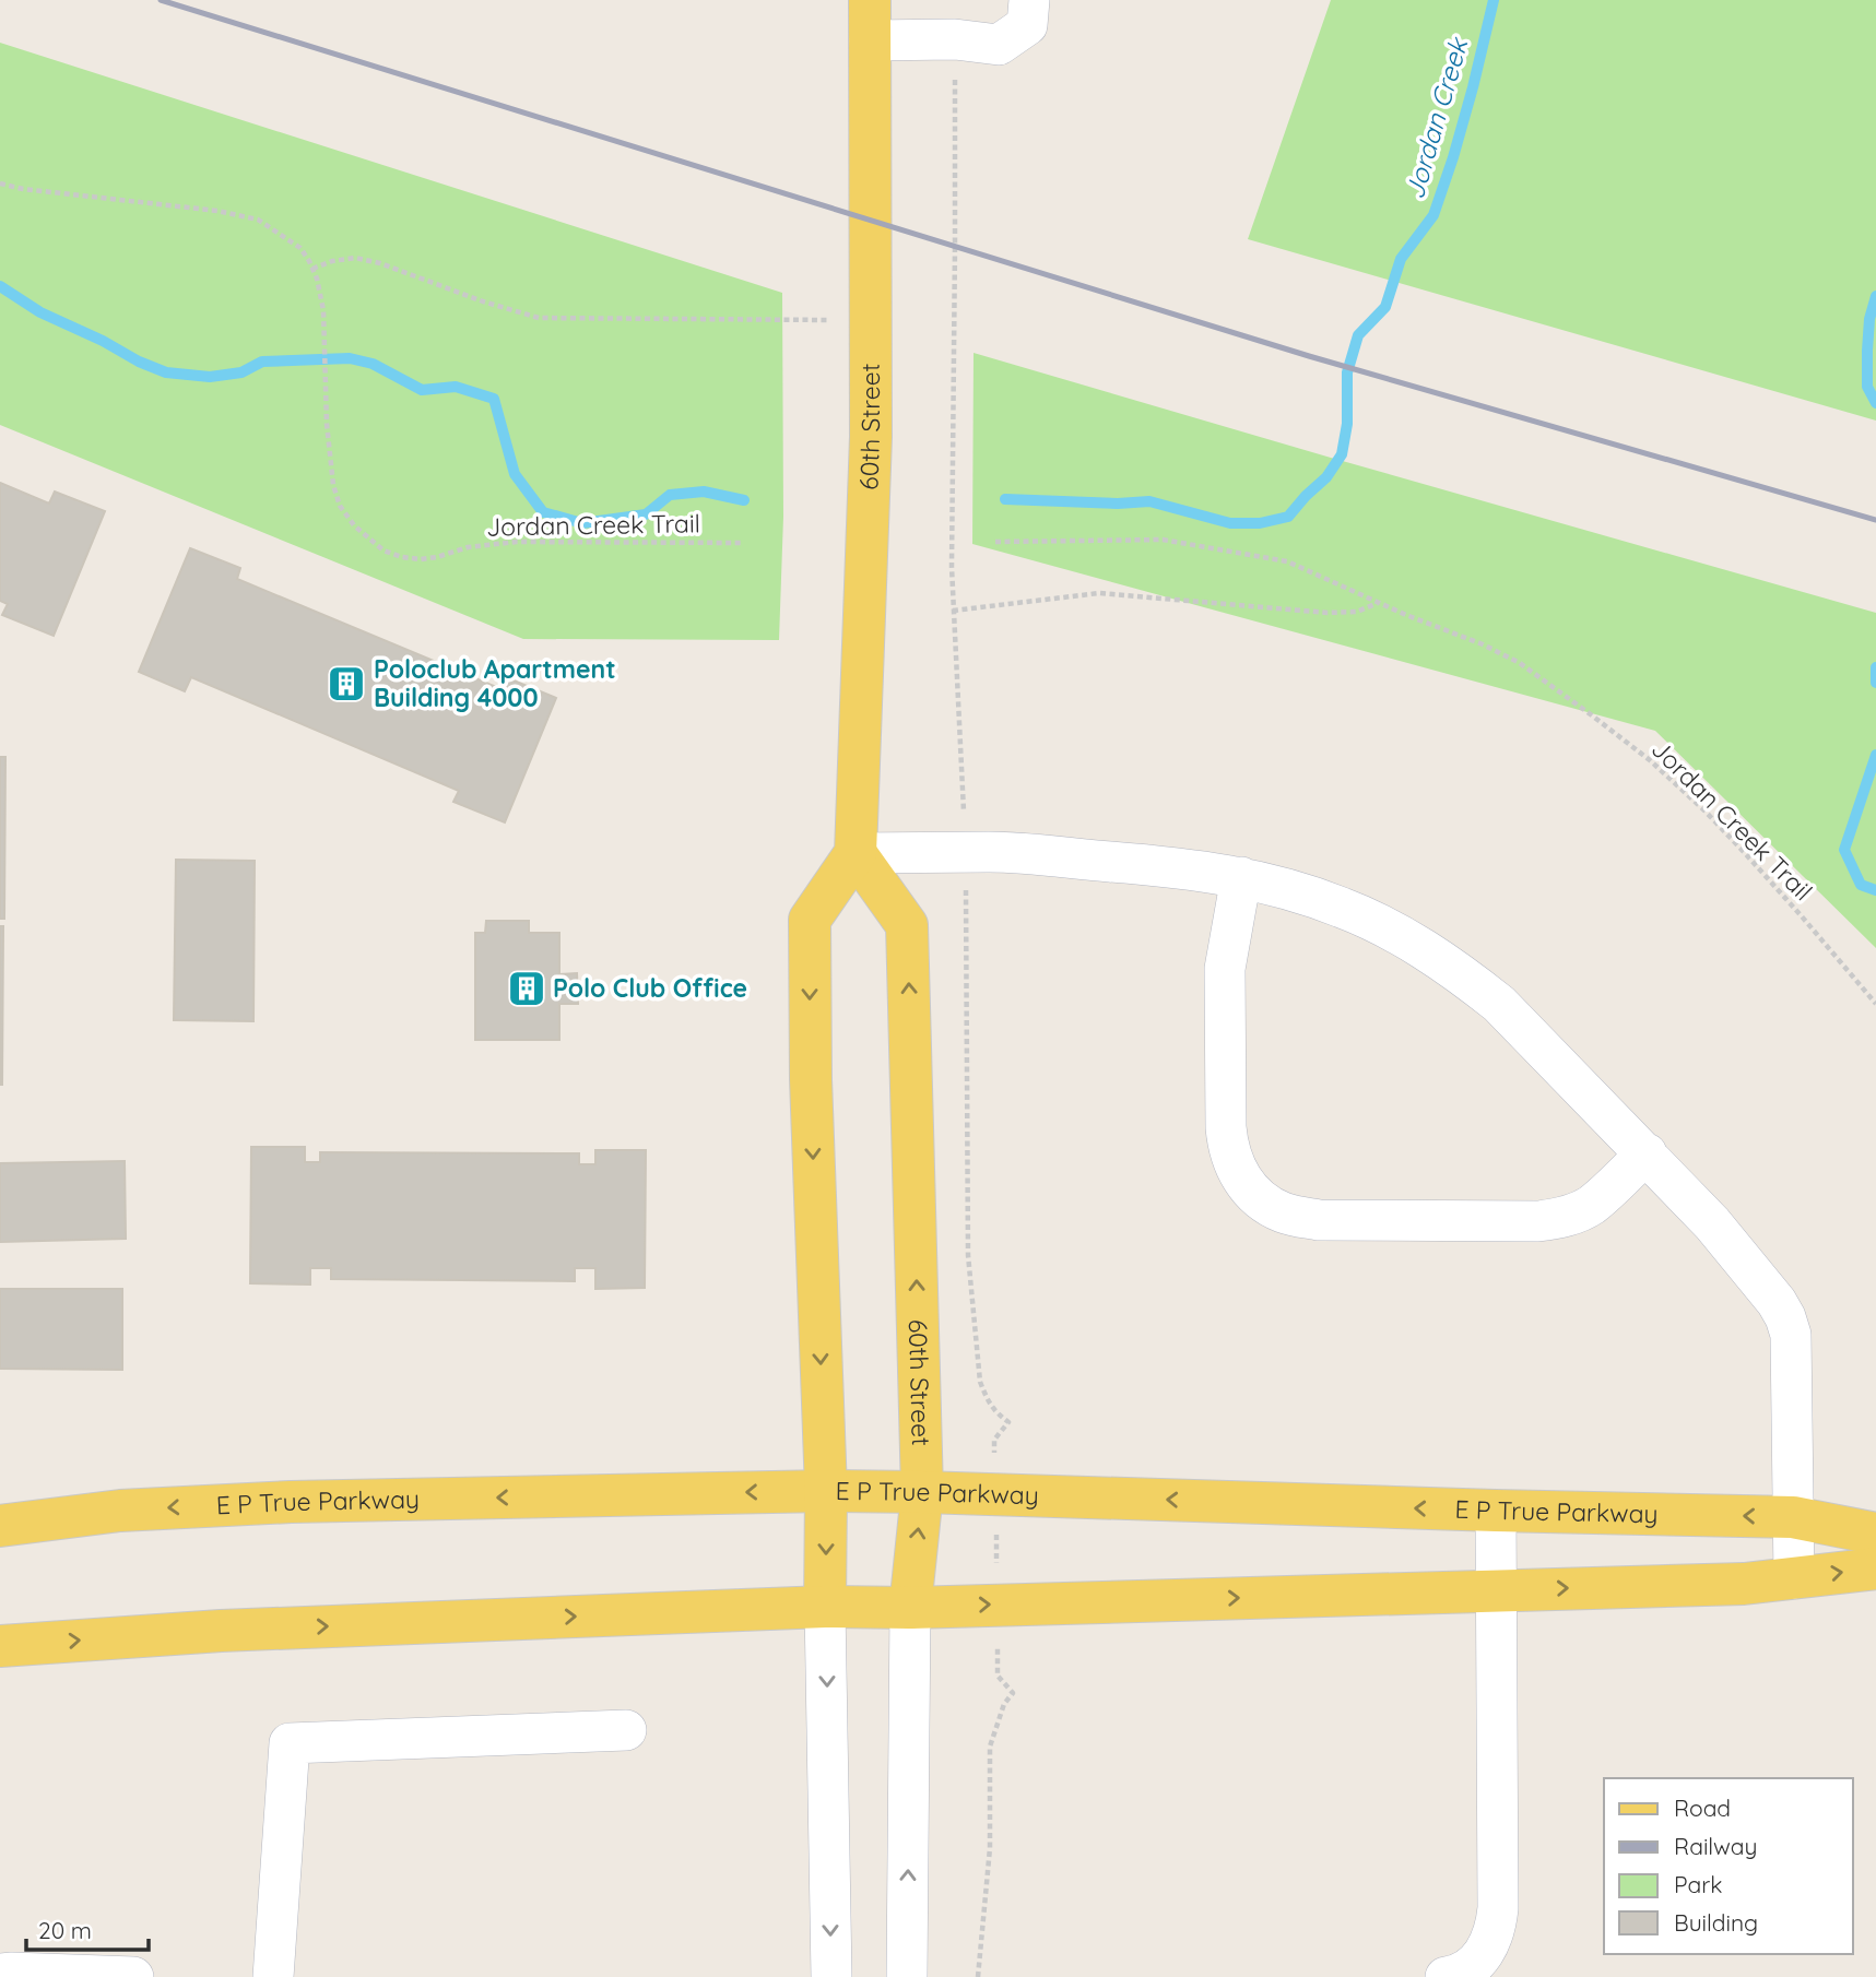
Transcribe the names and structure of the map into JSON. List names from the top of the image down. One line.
{"streets":{"main road":["60th Street","E P True Parkway"],"path":["Jordan Creek Trail"]},"crossings":[["60th Street","E P True Parkway"]],"water":["Jordan Creek"],"places":{"building":["Poloclub Apartment Building 4000","Polo Club Office"]},"legend":["Road","Railway","Park","Building"],"scale_bar":"20 m"}
